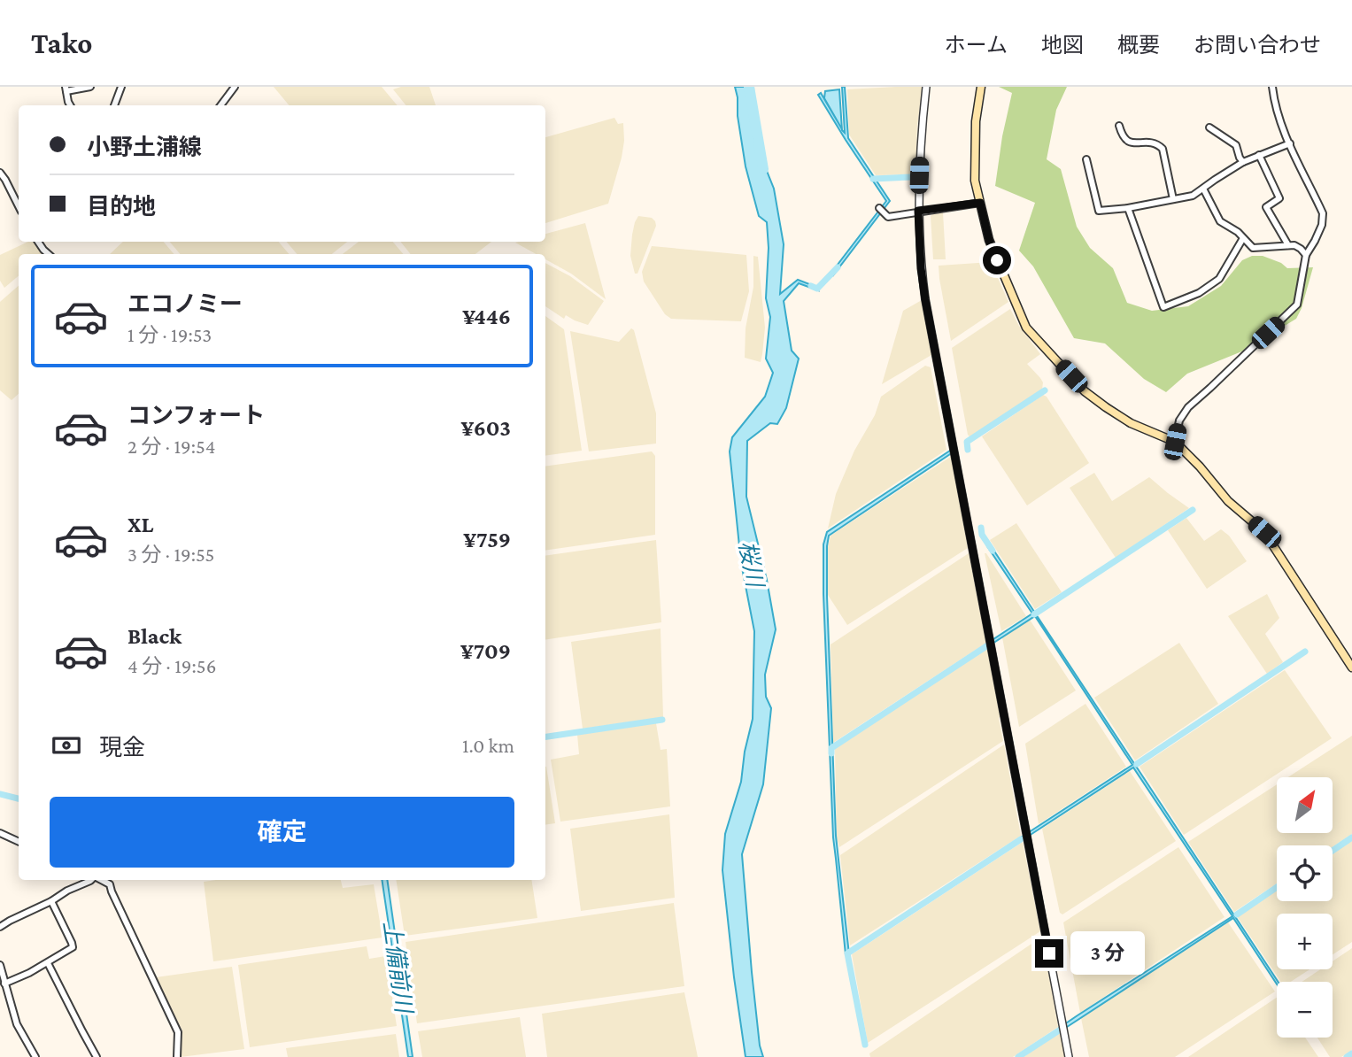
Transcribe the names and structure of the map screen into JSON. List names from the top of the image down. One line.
{"water":["桜川","上備前川"],"north":"top right","page":{"header":"Tako","nav":["ホーム","地図","概要","お問い合わせ"],"banner":["小野土浦線","目的地"],"list":[{"name":"エコノミー","note":"1 分 · 19:53","value":"¥446"},{"name":"コンフォート","note":"2 分 · 19:54","value":"¥603"},{"name":"XL","note":"3 分 · 19:55","value":"¥759"},{"name":"Black","note":"4 分 · 19:56","value":"¥709"}],"pay":["現金","1.0 km"],"map_buttons":["+","−"],"buttons":"確定","bubble":"3 分"}}
